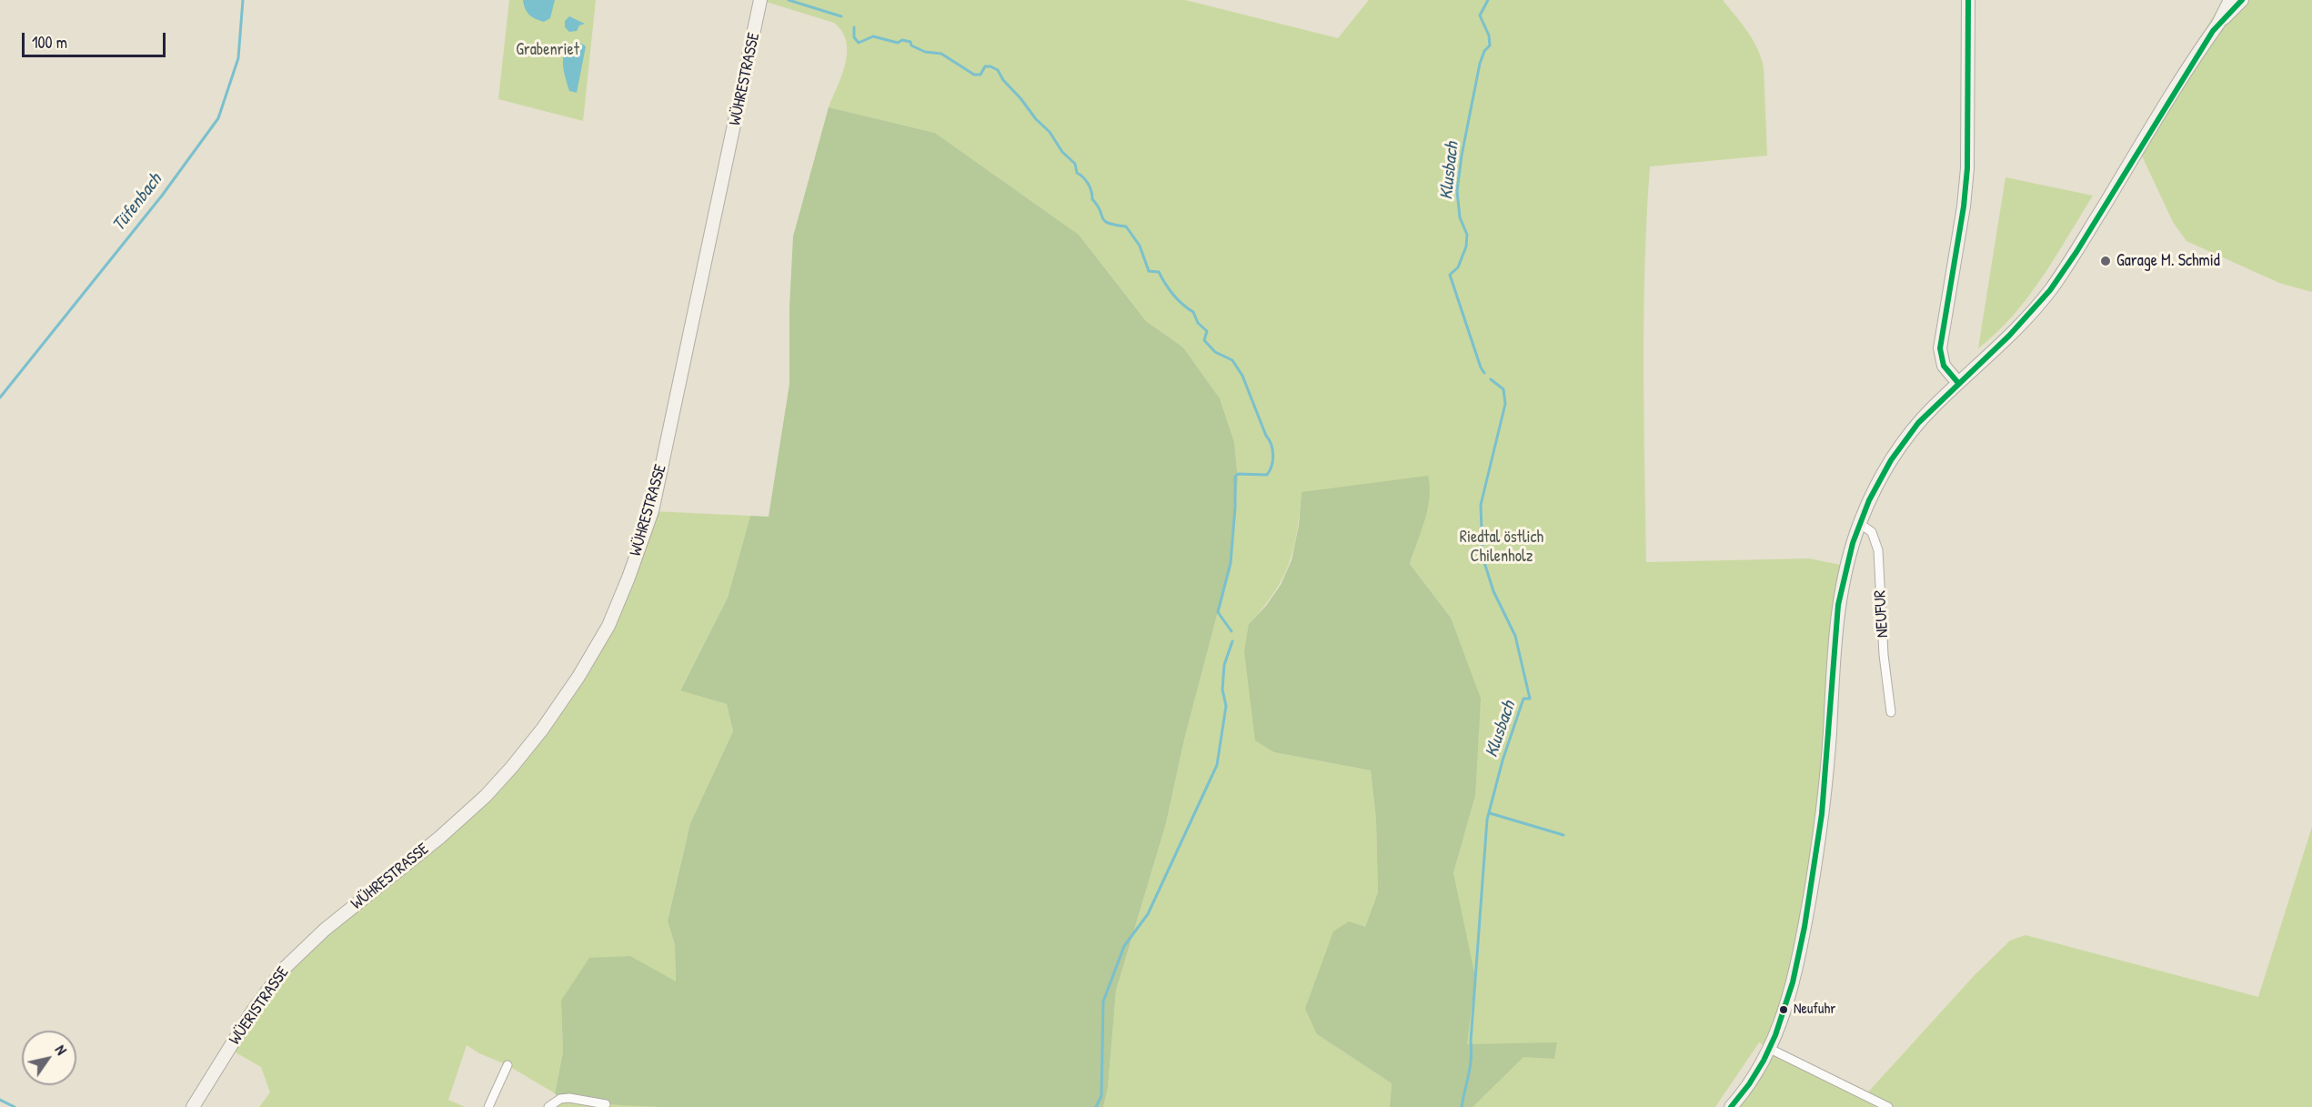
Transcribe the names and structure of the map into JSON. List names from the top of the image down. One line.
{"streets":{"street":["WÜHRESTRASSE","NEUFUR","WÜERISTRASSE"]},"crossings":[["WÜHRESTRASSE","WÜERISTRASSE"]],"water":["Klusbach","Tüfenbach"],"parks":["Grabenriet","Riedtal östlich Chilenholz"],"places":["Garage M. Schmid","Neufuhr"],"scale_bar":"100 m","north":"top right"}
